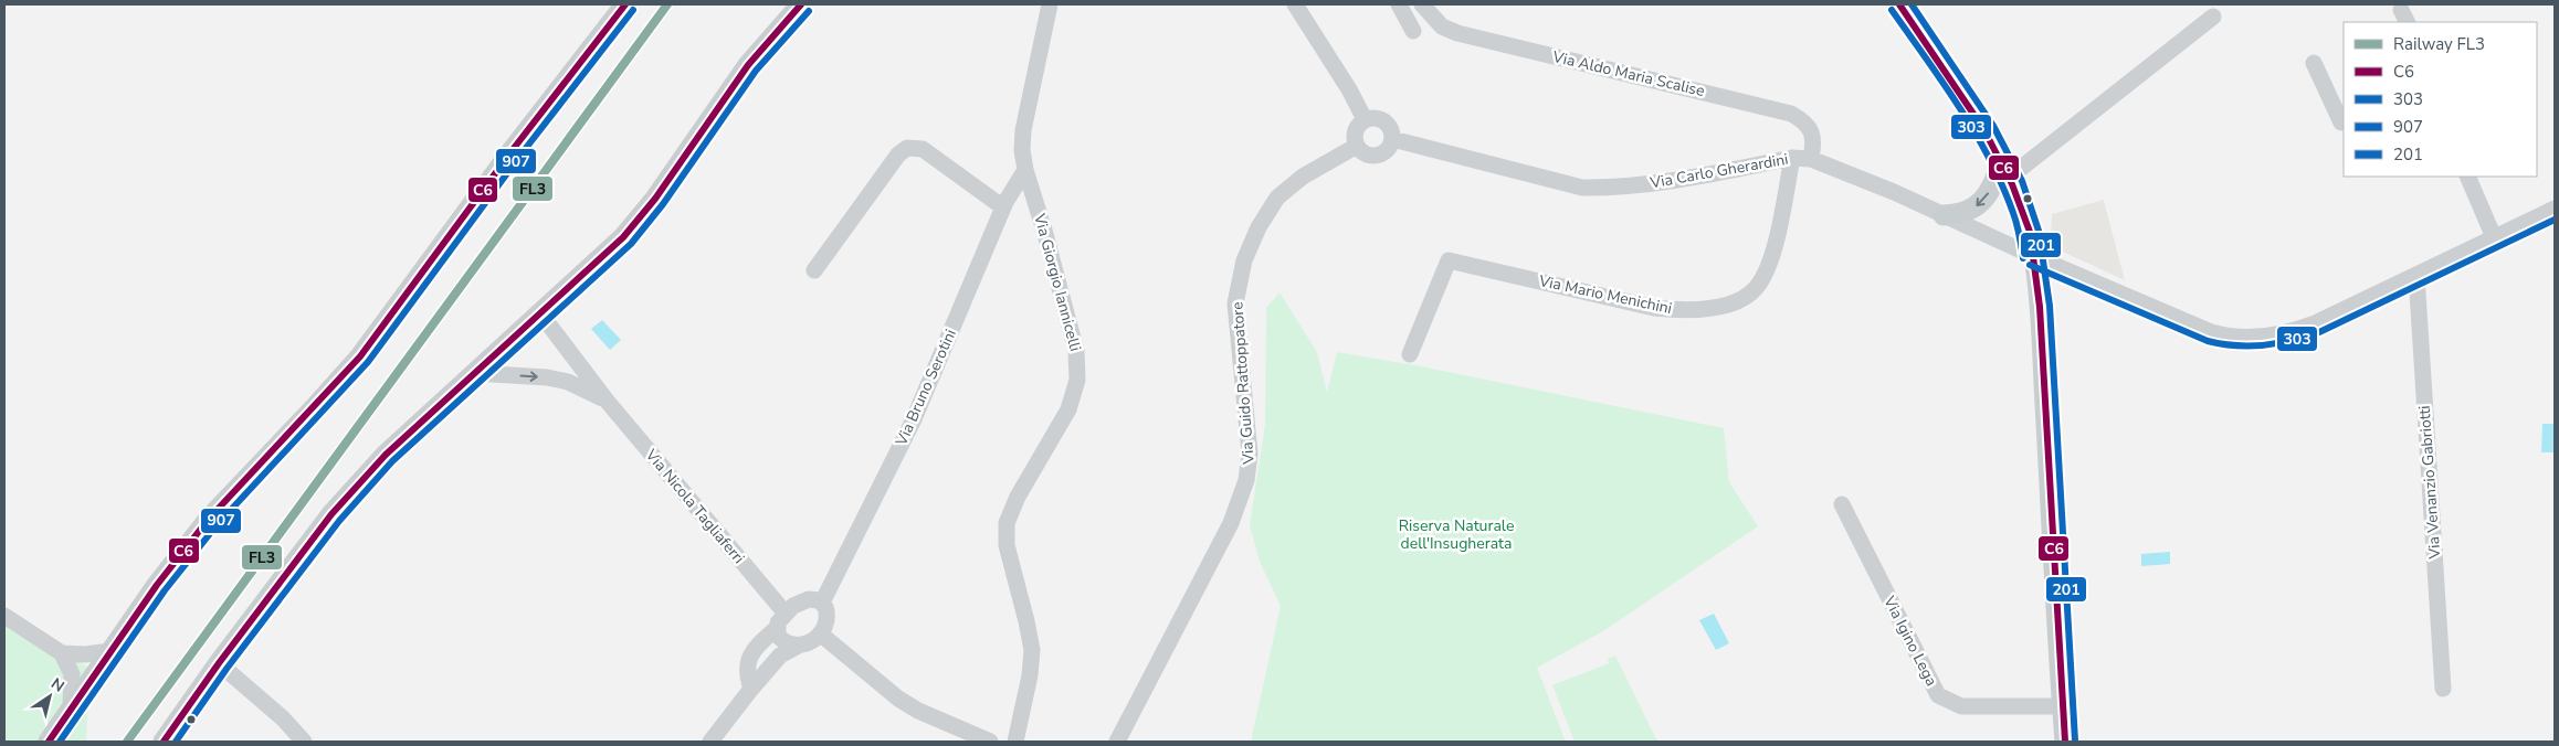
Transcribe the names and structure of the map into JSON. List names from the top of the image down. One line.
{"streets":{"street":["Via Aldo Maria Scalise","Via Carlo Gherardini","Via Giorgio Iannicelli","Via Mario Menichini","Via Guido Rattoppatore","Via Bruno Serotini","Via Venanzio Gabriotti","Via Nicola Tagliaferri","Via Igino Lega"]},"crossings":[["Via Aldo Maria Scalise","Via Carlo Gherardini"],["Via Carlo Gherardini","Via Mario Menichini"],["Via Carlo Gherardini","Via Guido Rattoppatore"],["Via Carlo Gherardini","Via Venanzio Gabriotti"],["Via Giorgio Iannicelli","Via Bruno Serotini"],["Via Bruno Serotini","Via Nicola Tagliaferri"]],"parks":["Riserva Naturale dell'Insugherata"],"lines":["rail line FL3","transit line C6","transit line 201","transit line 303","transit line 907"],"legend":["Railway FL3","C6","303","907","201"],"north":"top right"}
